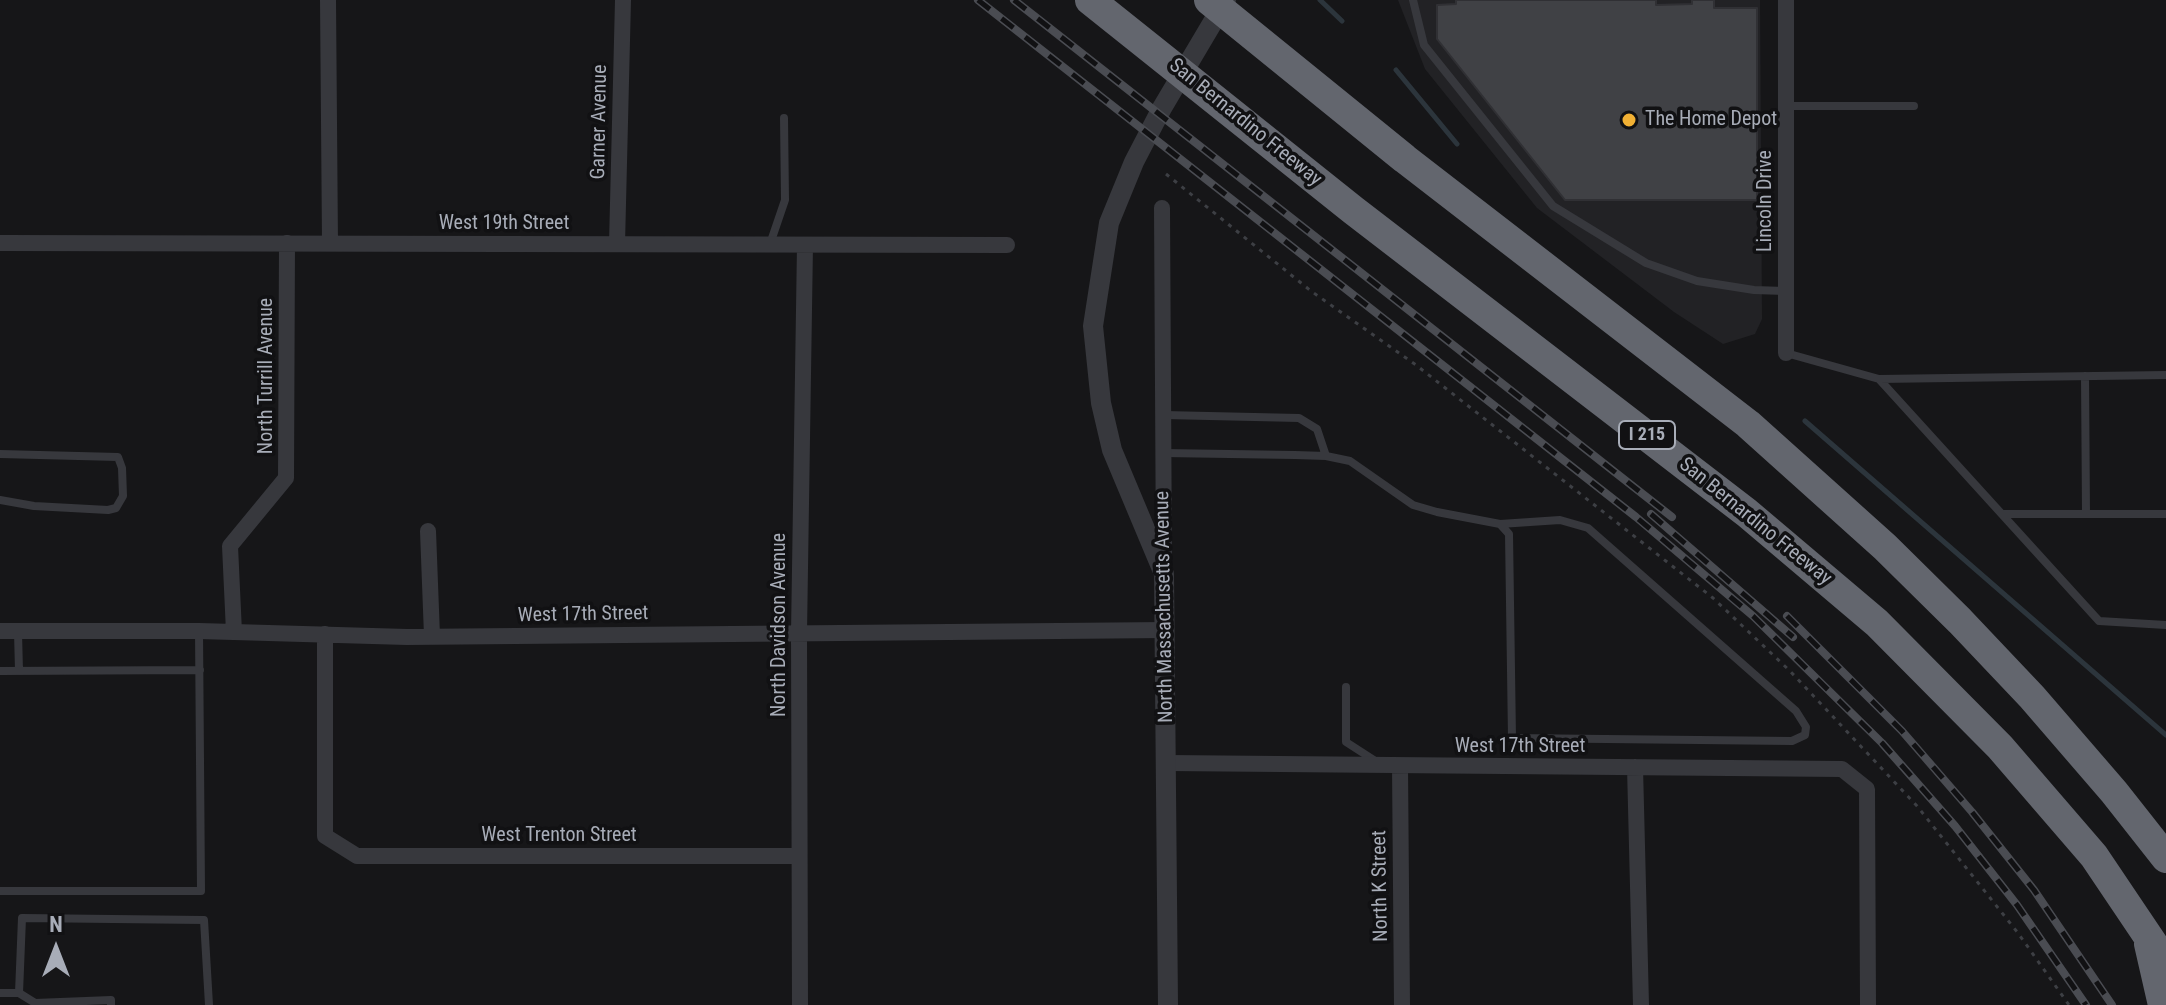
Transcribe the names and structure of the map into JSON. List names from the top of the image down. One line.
{"streets":{"highway":["San Bernardino Freeway","I 215"],"street":["Garner Avenue","Lincoln Drive","West 19th Street","North Turrill Avenue","North Massachusetts Avenue","West 17th Street","North Davidson Avenue","West Trenton Street","North K Street"]},"crossings":[["Garner Avenue","West 19th Street"],["West 19th Street","North Turrill Avenue"],["West 19th Street","North Davidson Avenue"],["North Turrill Avenue","West 17th Street"],["North Massachusetts Avenue","West 17th Street"],["West 17th Street","North Davidson Avenue"],["West 17th Street","West Trenton Street"],["West 17th Street","North K Street"],["North Davidson Avenue","West Trenton Street"]],"places":["The Home Depot"],"north":"top"}
